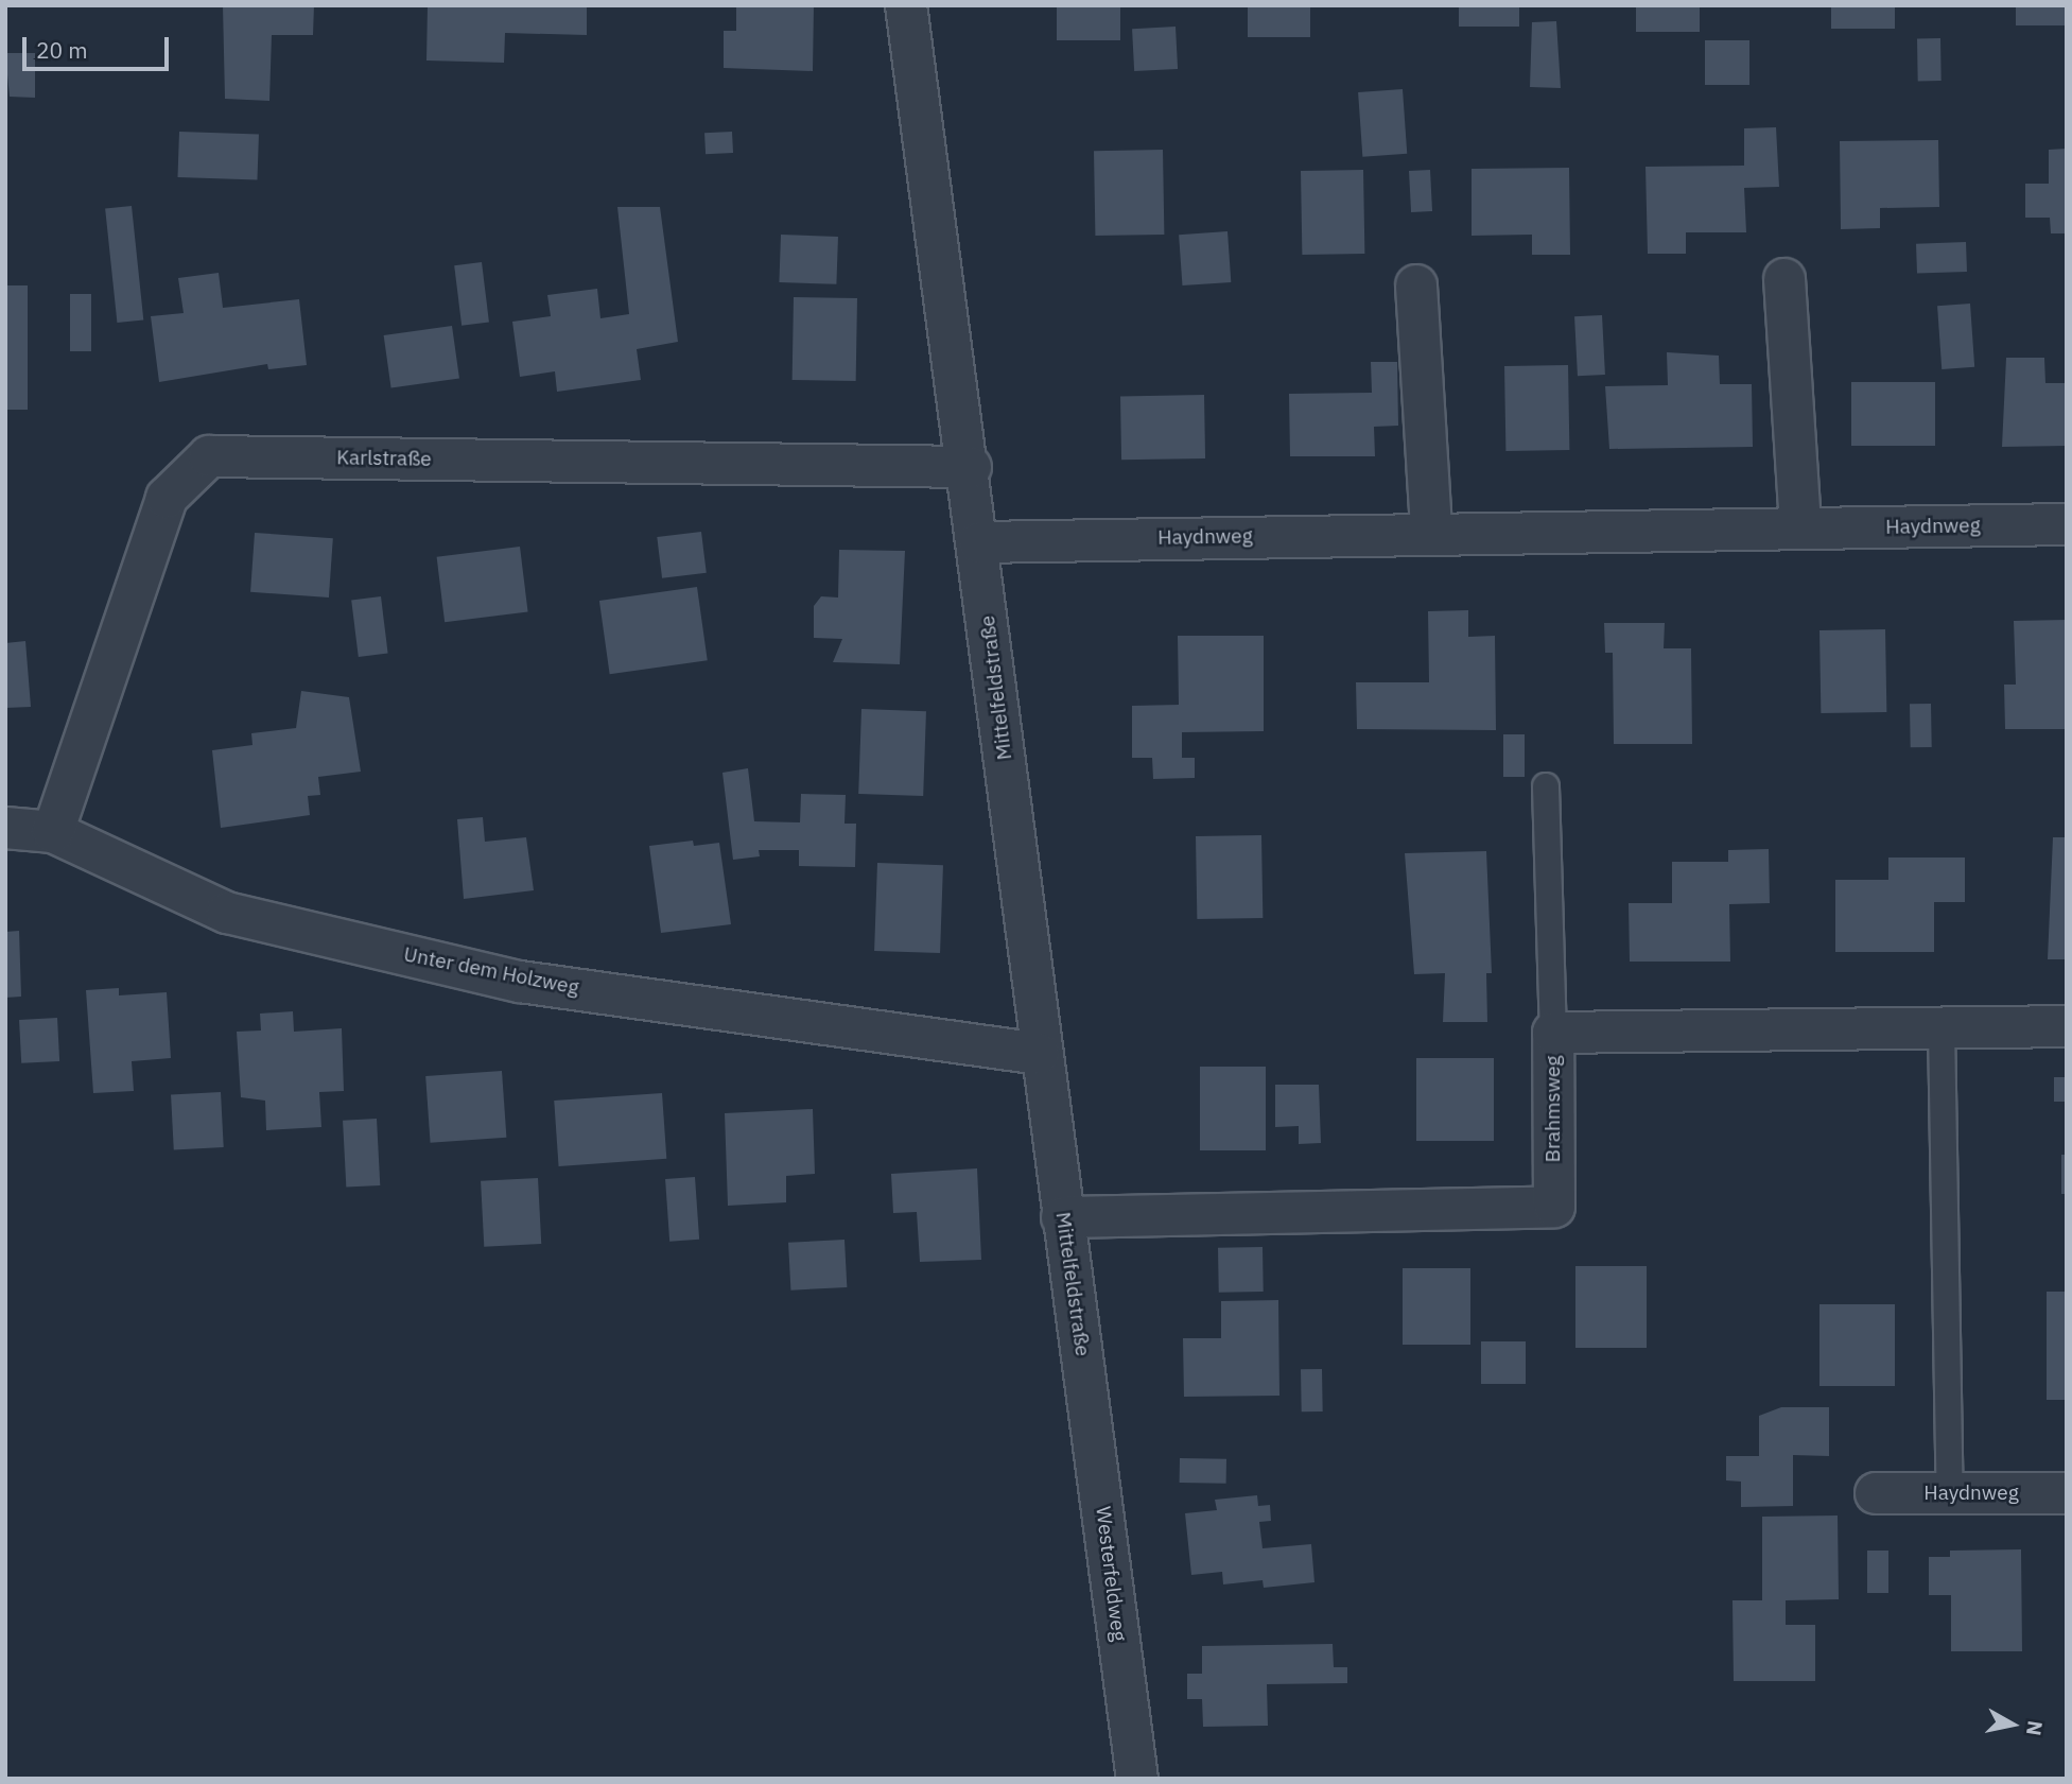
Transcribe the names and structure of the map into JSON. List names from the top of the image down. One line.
{"streets":{"street":["Karlstraße","Haydnweg","Mittelfeldstraße","Unter dem Holzweg","Brahmsweg","Westerfeldweg"]},"crossings":[["Karlstraße","Mittelfeldstraße"],["Karlstraße","Unter dem Holzweg"],["Haydnweg","Mittelfeldstraße"],["Mittelfeldstraße","Unter dem Holzweg"],["Mittelfeldstraße","Brahmsweg"],["Mittelfeldstraße","Westerfeldweg"]],"scale_bar":"20 m","north":"right"}
